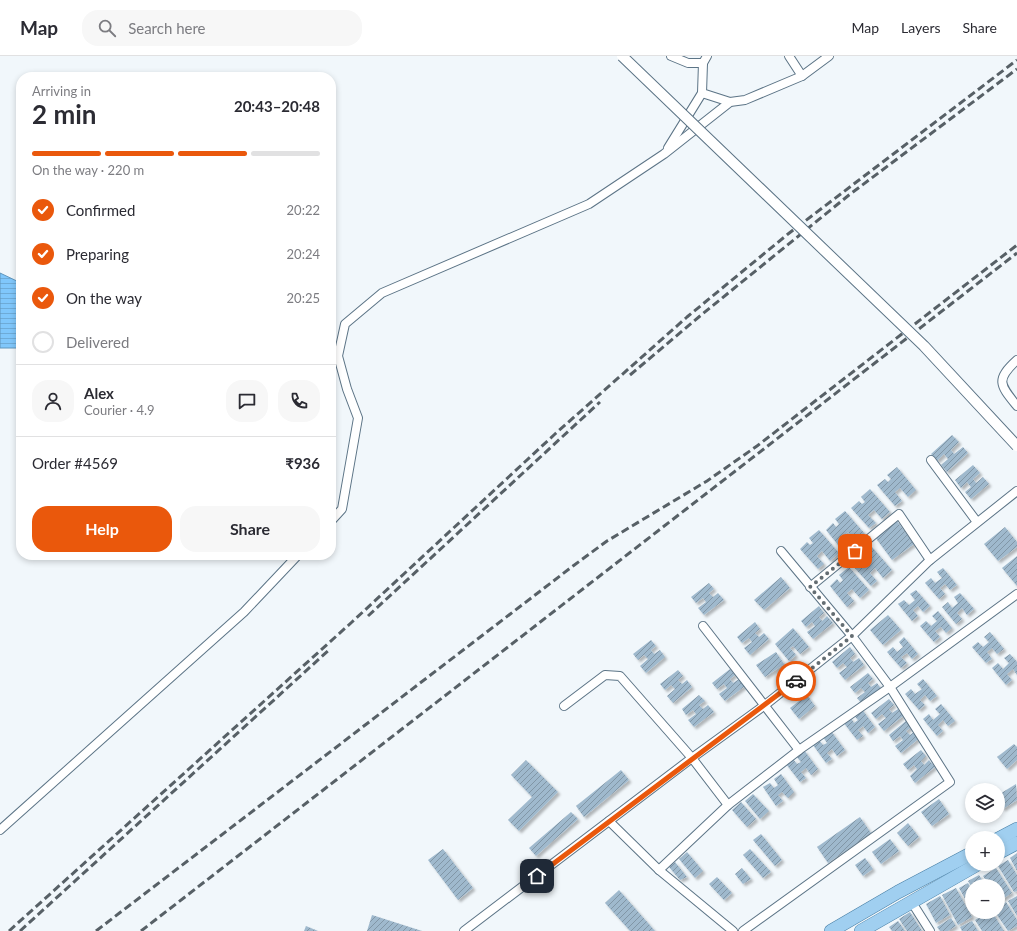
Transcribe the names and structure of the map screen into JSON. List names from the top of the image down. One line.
{"page":{"header":"Map","search":"Search here","nav":["Map","Layers","Share"],"heading":["2 min","Arriving in","20:43–20:48"],"panel":["Alex","Courier · 4.9","Order #4569","₹936"],"bar":"On the way · 220 m","list":[["Confirmed","20:22"],["Preparing","20:24"],["On the way","20:25"],"Delivered"],"buttons":["Help","Share"],"map_buttons":["+","−"]}}
